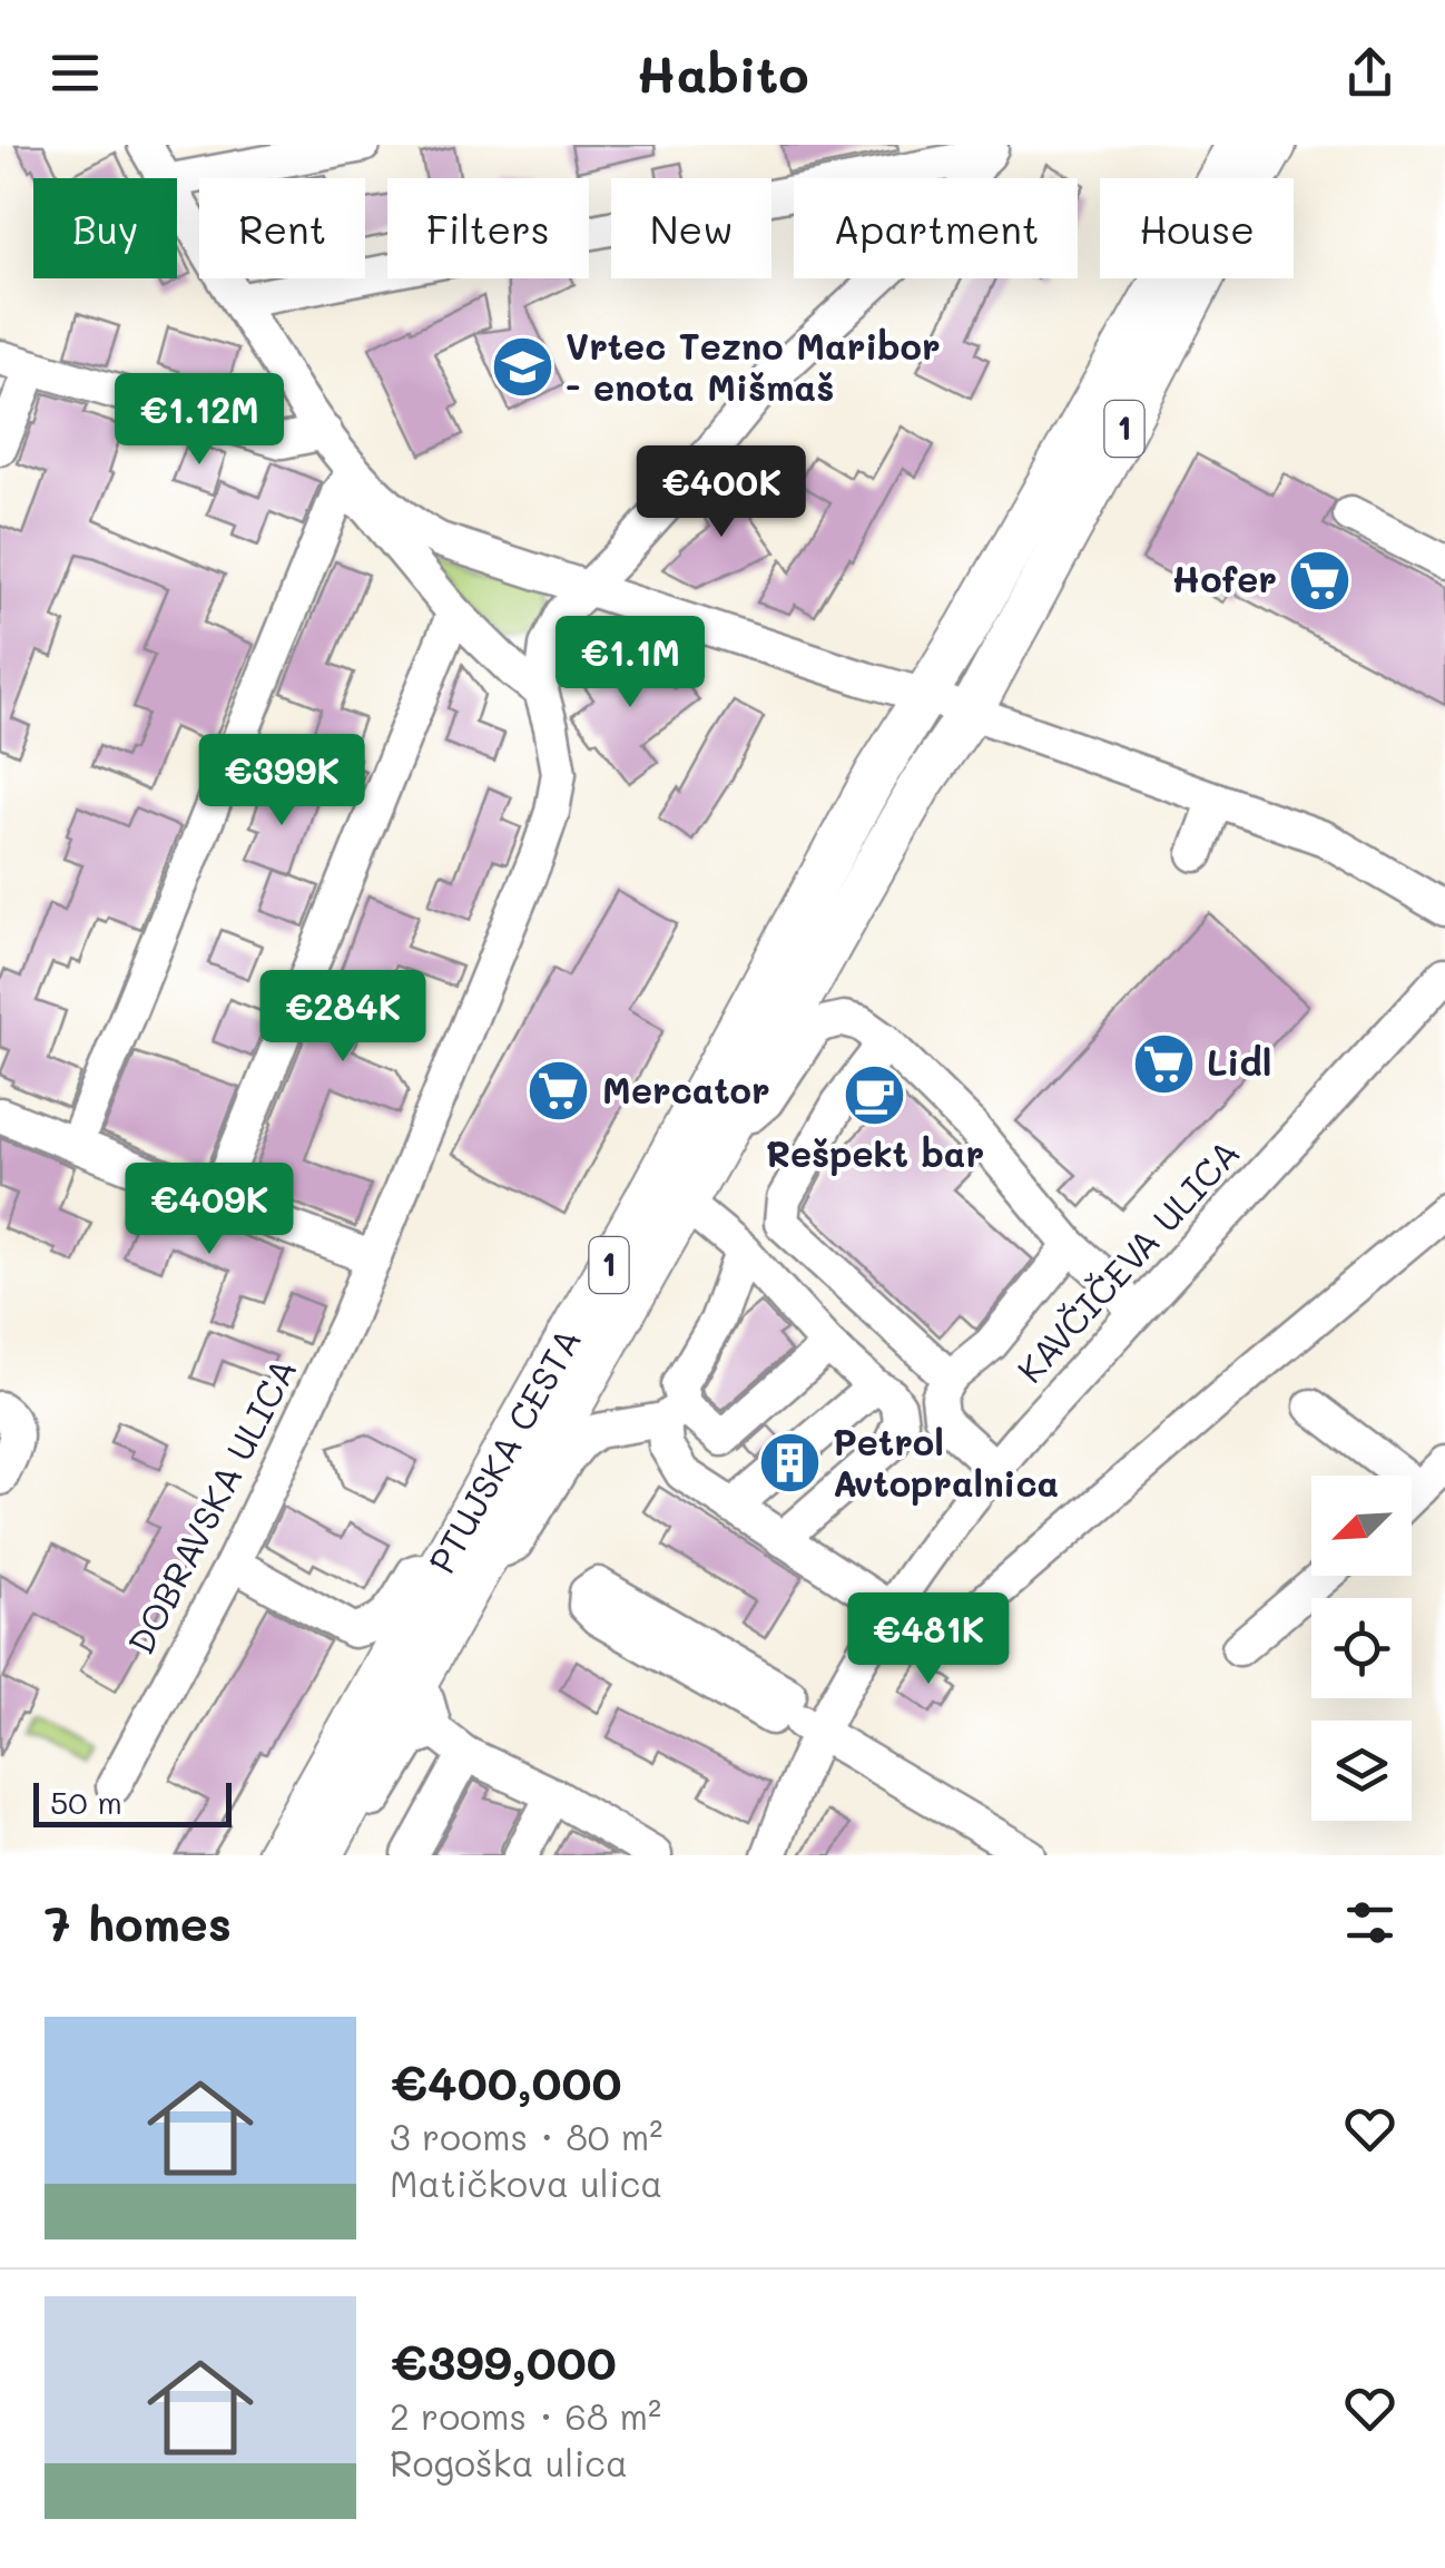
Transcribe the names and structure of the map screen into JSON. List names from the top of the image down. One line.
{"streets":{"main road":["1","PTUJSKA CESTA"],"street":["KAVČIČEVA ULICA","DOBRAVSKA ULICA"]},"places":{"school or university":["Vrtec Tezno Maribor - enota Mišmaš"],"supermarket":["Hofer","Lidl","Mercator"],"cafe":["Rešpekt bar"],"building":["Petrol Avtopralnica"]},"scale_bar":"50 m","north":"bottom left","page":{"header":"Habito","chip":["Buy","Rent","Filters","New","Apartment","House"],"price":["€1.12M","€400K","€1.1M","€399K","€284K","€409K","€481K"],"scale":"50 m","heading":"7 homes","list":[{"name":"€400,000","note":"3 rooms · 80 m² · Matičkova ulica"},{"name":"€399,000","note":"2 rooms · 68 m² · Rogoška ulica"}]}}
